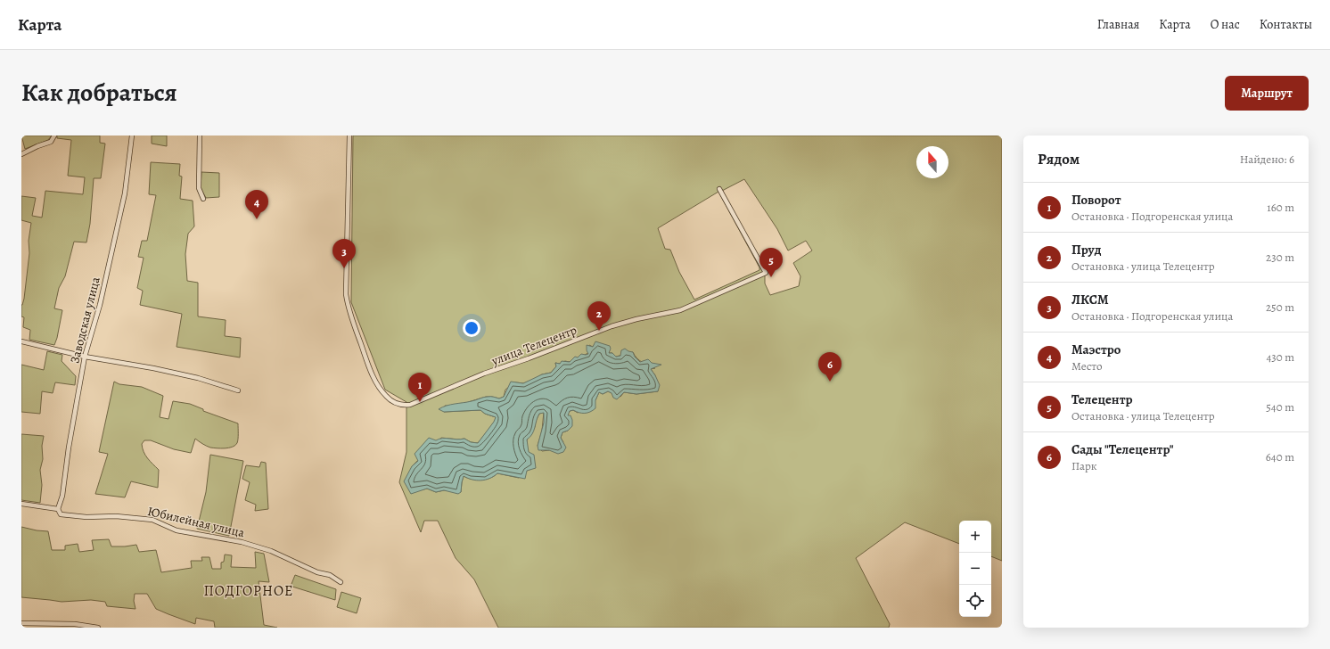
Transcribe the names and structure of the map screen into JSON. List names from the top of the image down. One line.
{"streets":{"street":["Заводская улица","улица Телецентр","Юбилейная улица"]},"crossings":[["Заводская улица","Юбилейная улица"]],"districts":["ПОДГОРНОЕ"],"north":"top","page":{"header":"Карта","nav":["Главная","Карта","О нас","Контакты"],"title":"Как добраться","buttons":"Маршрут","heading":["Рядом","Найдено: 6"],"list":[{"mark":"1","name":"Поворот","note":"Остановка · Подгоренская улица","value":"160 m"},{"mark":"2","name":"Пруд","note":"Остановка · улица Телецентр","value":"230 m"},{"mark":"3","name":"ЛКСМ","note":"Остановка · Подгоренская улица","value":"250 m"},{"mark":"4","name":"Маэстро","note":"Место","value":"430 m"},{"mark":"5","name":"Телецентр","note":"Остановка · улица Телецентр","value":"540 m"},{"mark":"6","name":"Сады \"Телецентр\"","note":"Парк","value":"640 m"}],"pins":["4","3","5","2","6","1"],"map_buttons":["+","−"]}}
